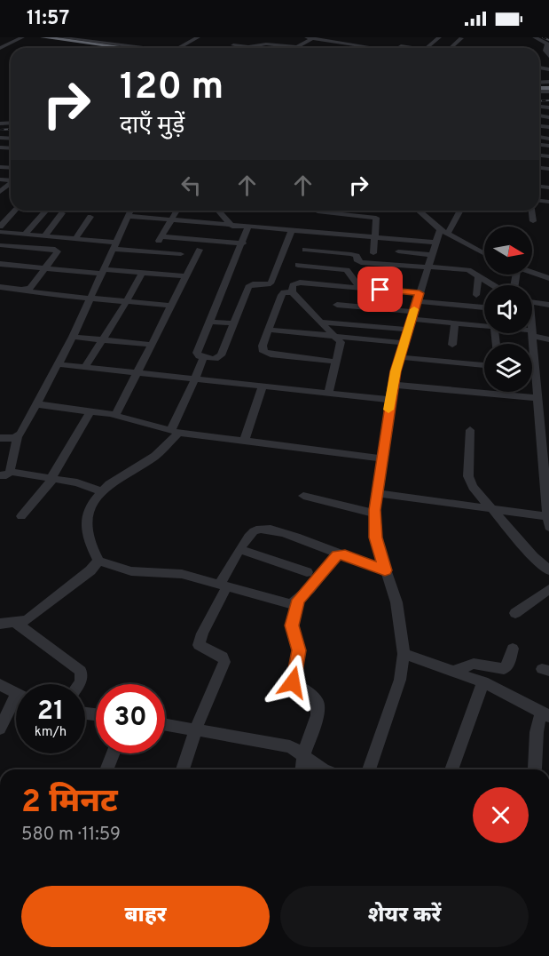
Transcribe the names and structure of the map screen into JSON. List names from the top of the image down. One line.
{"north":"right","page":{"status":"11:57","turn":["120 m","दाएँ मुड़ें"],"speed":"21 km/h","limit":"30","heading":["2 मिनट","580 m · 11:59"],"buttons":["बाहर","शेयर करें"]}}
